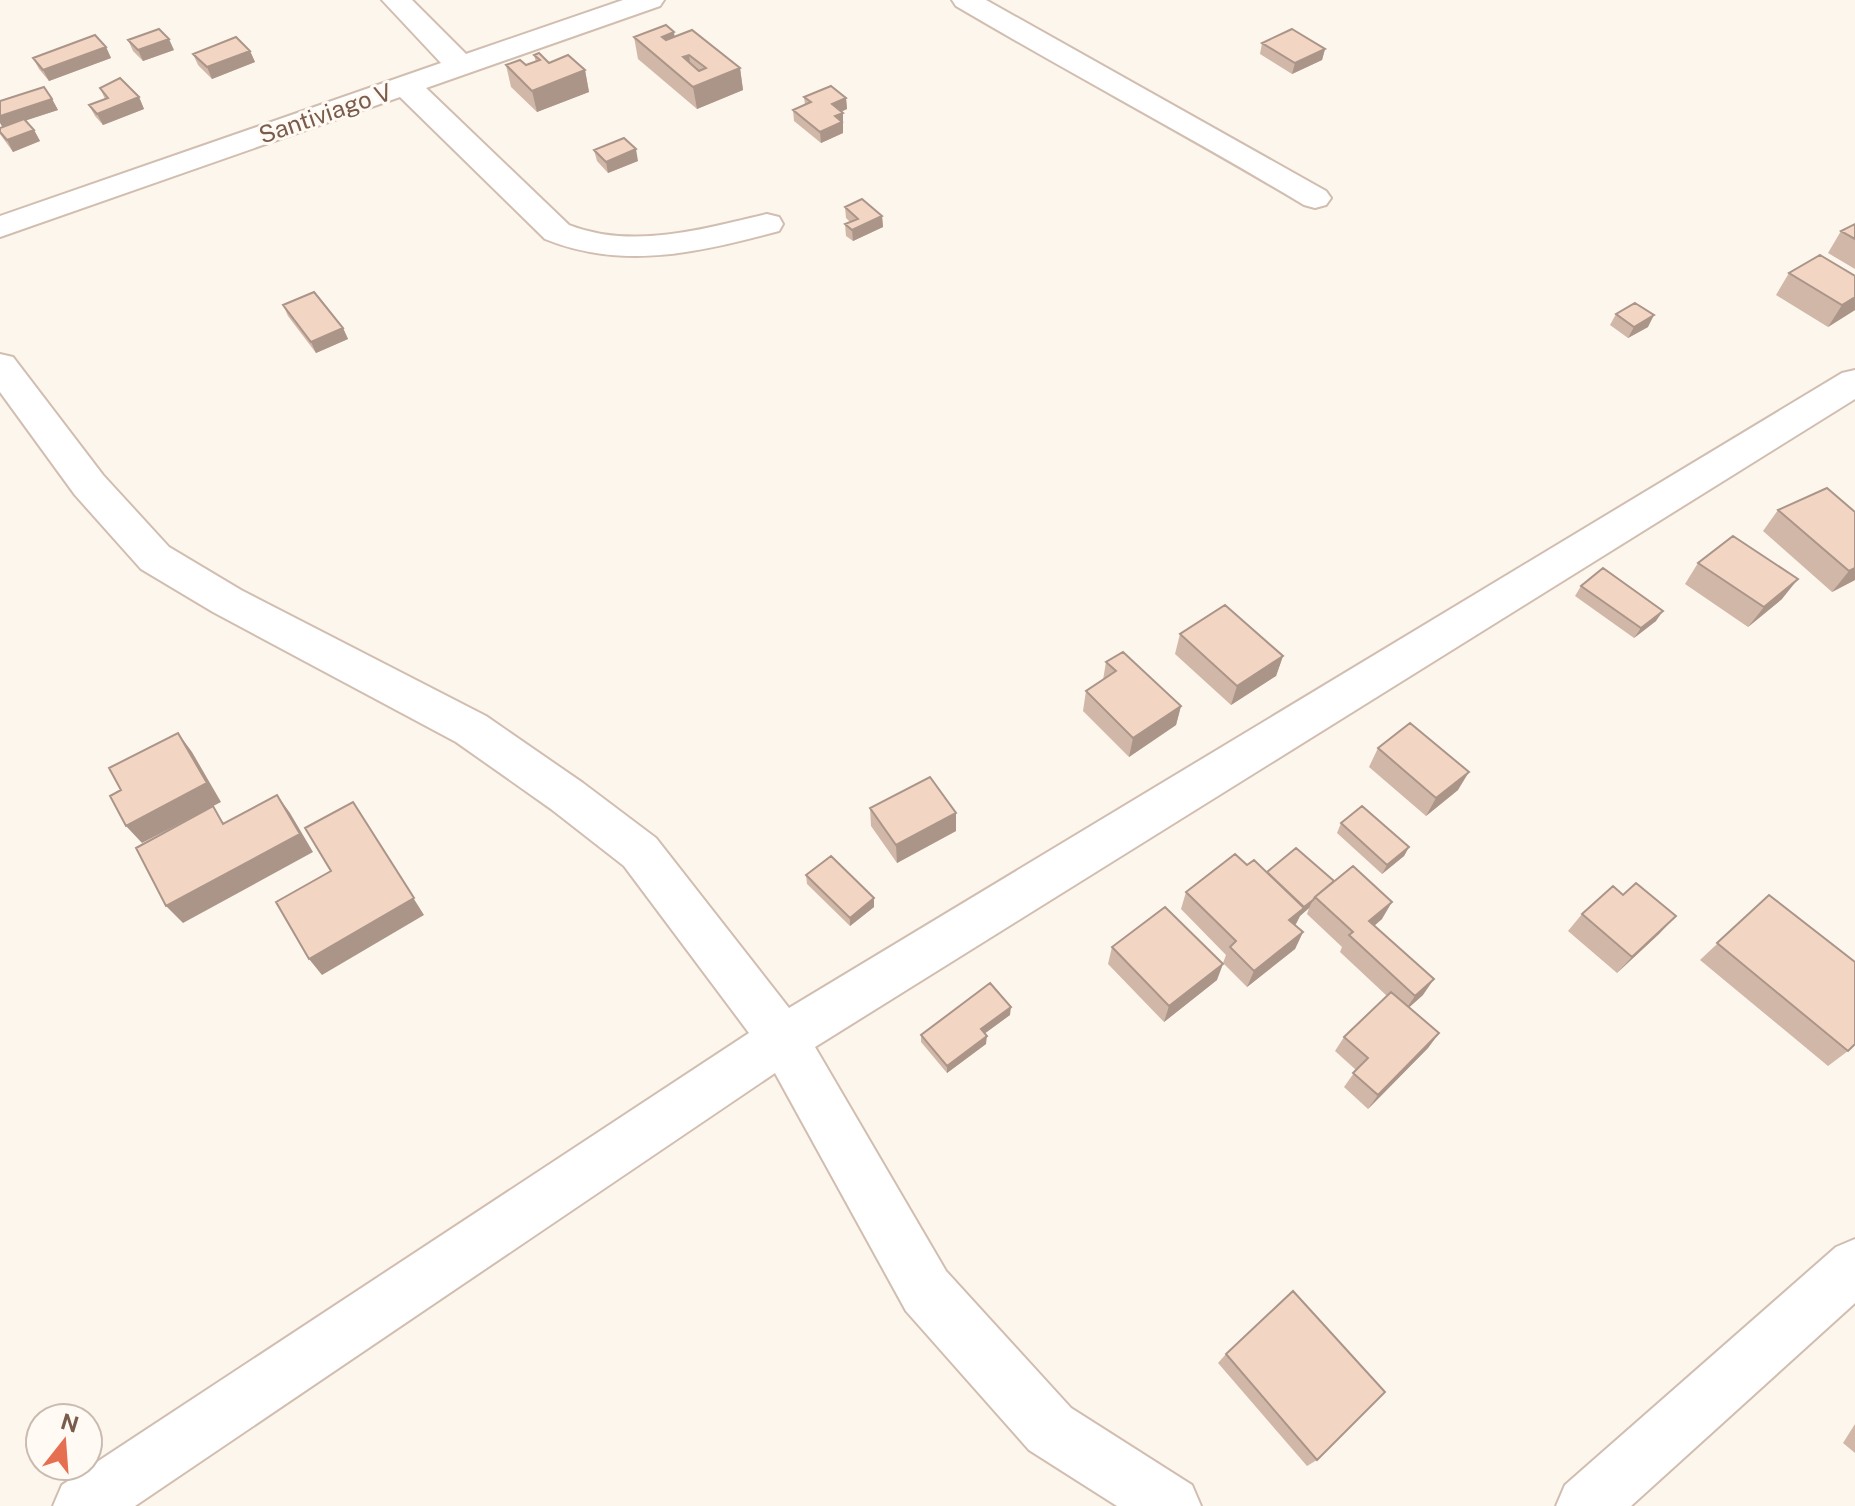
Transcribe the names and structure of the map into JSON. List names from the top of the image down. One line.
{"streets":{"street":["Santiviago V"]},"north":"top"}
